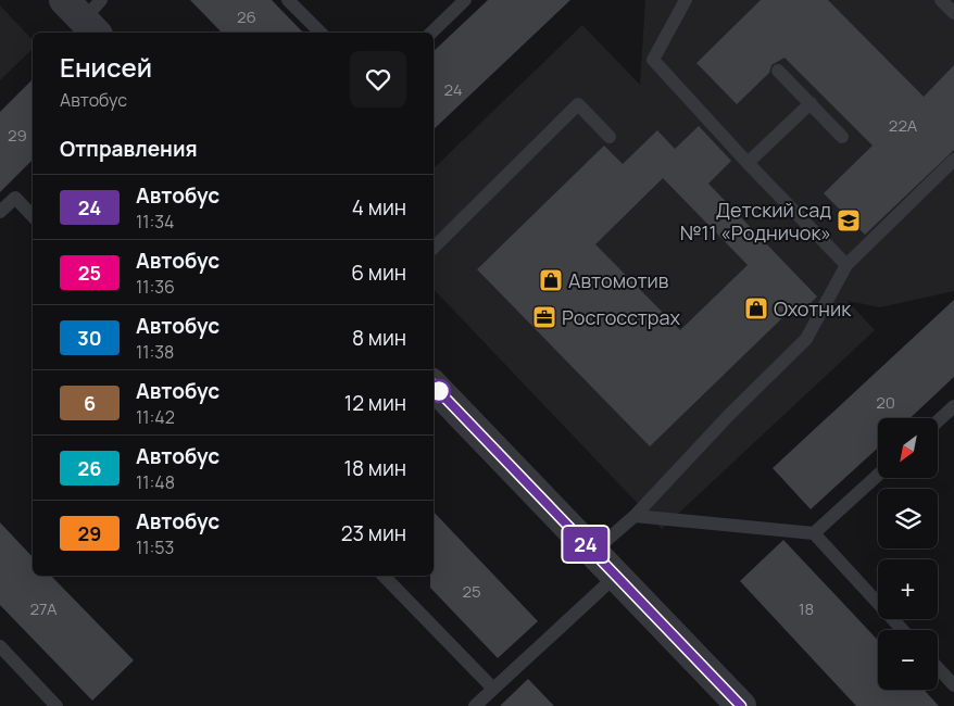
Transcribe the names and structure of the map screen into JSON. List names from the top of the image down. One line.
{"places":{"school or university":["Детский сад №11 «Родничок»"],"shop":["Автомотив","Охотник"],"office":["Росгосстрах"]},"lines":["bus line 24"],"house_numbers":["26","24","22А","29","20","25","27А","18"],"north":"bottom left","page":{"on_map":"24","heading":[["Енисей","Автобус"],"Отправления"],"list":[{"mark":"24","name":"Автобус","note":"11:34","value":"4 мин"},{"mark":"25","name":"Автобус","note":"11:36","value":"6 мин"},{"mark":"30","name":"Автобус","note":"11:38","value":"8 мин"},{"mark":"6","name":"Автобус","note":"11:42","value":"12 мин"},{"mark":"26","name":"Автобус","note":"11:48","value":"18 мин"},{"mark":"29","name":"Автобус","note":"11:53","value":"23 мин"}],"map_buttons":["+","−"]}}
